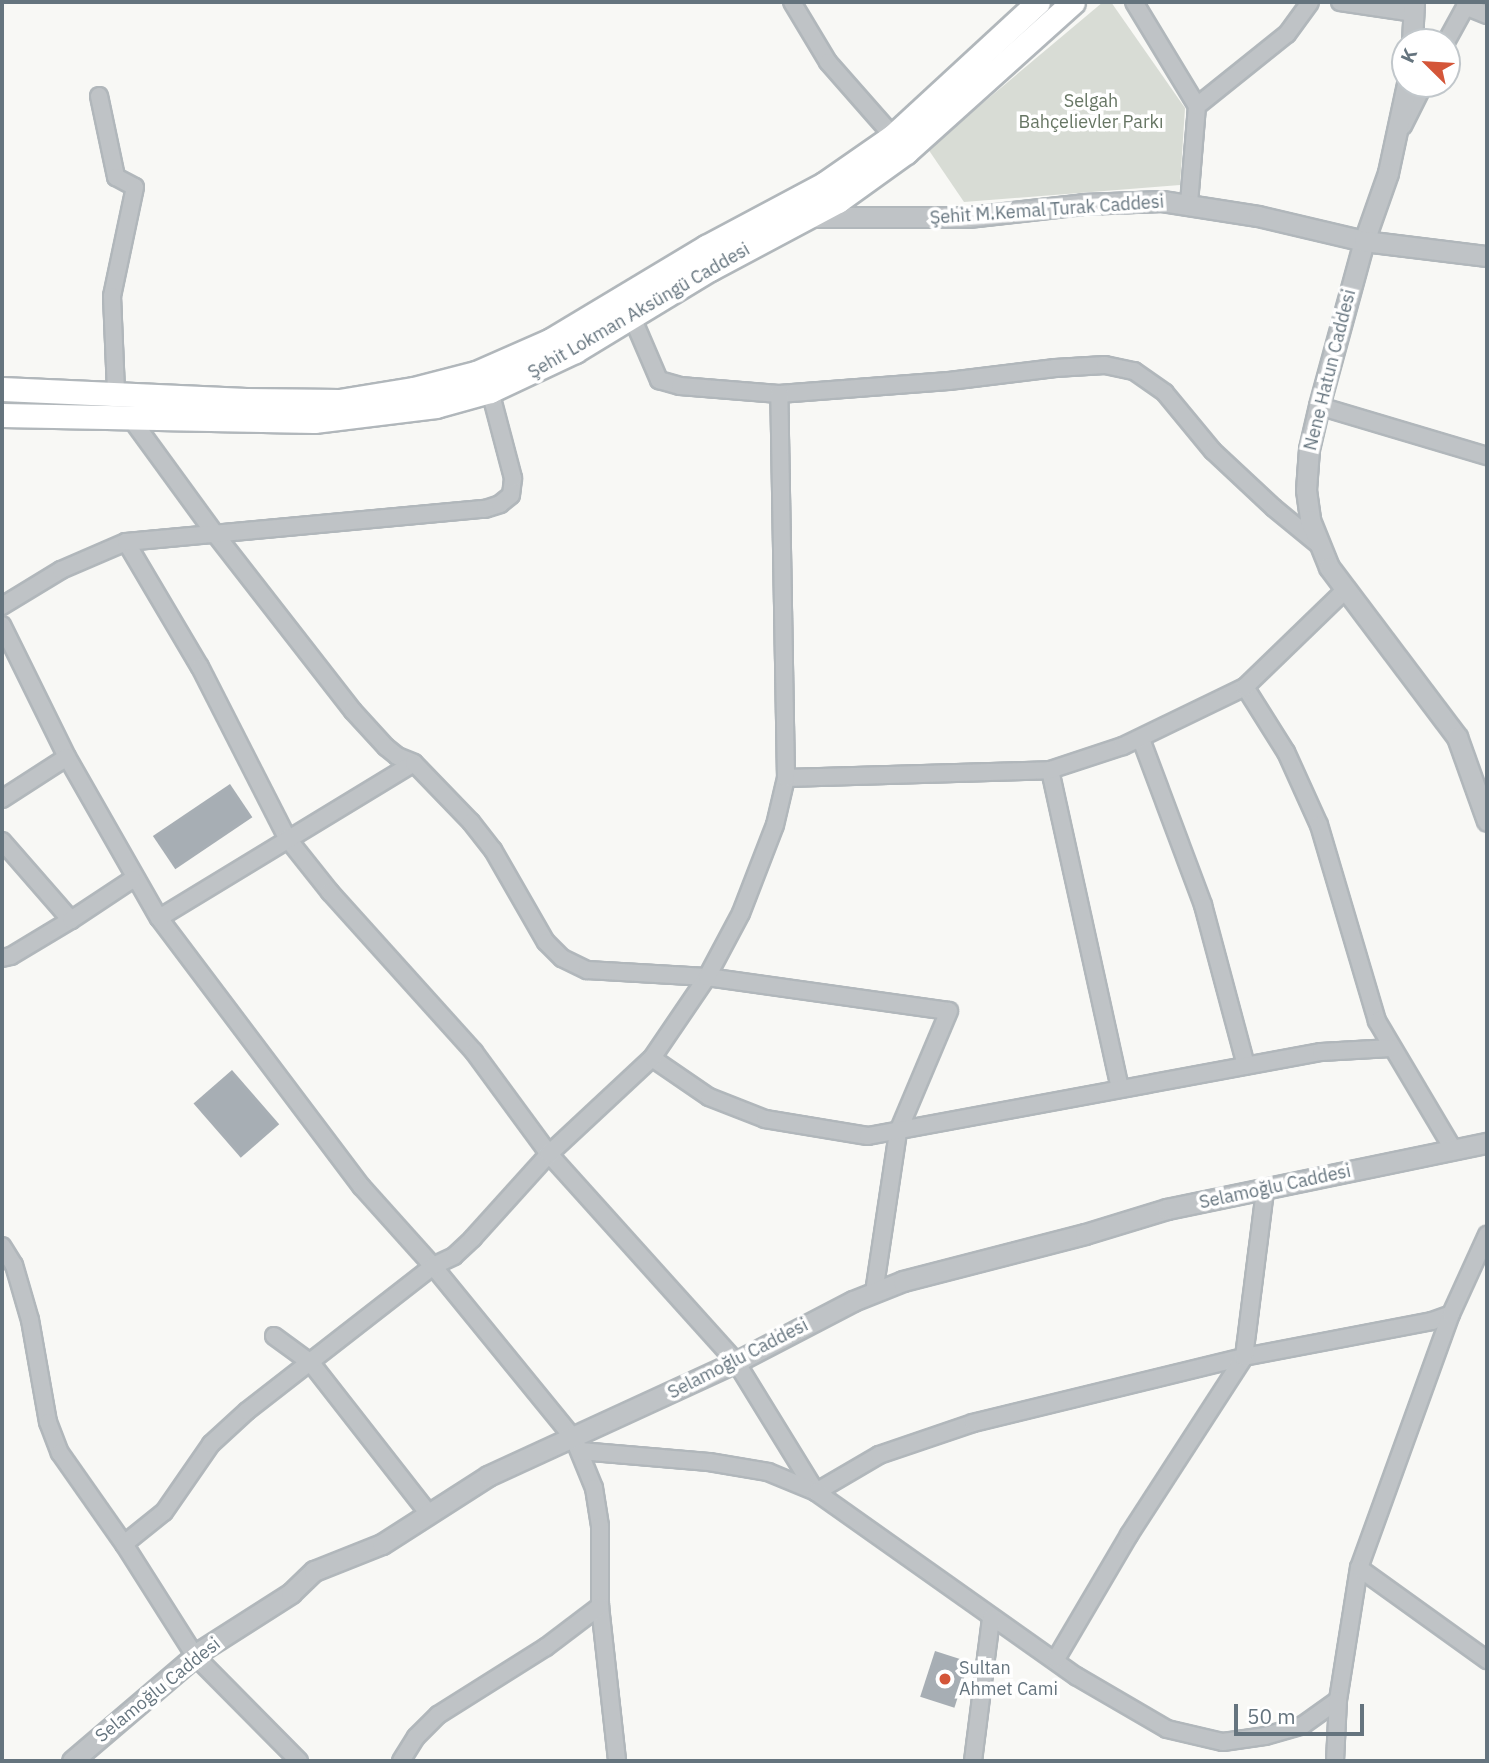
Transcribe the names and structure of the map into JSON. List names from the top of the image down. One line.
{"streets":{"main road":["Şehit Lokman Aksüngü Caddesi"],"street":["Şehit M.Kemal Turak Caddesi","Nene Hatun Caddesi","Selamoğlu Caddesi"]},"crossings":[["Şehit M.Kemal Turak Caddesi","Şehit Lokman Aksüngü Caddesi"],["Şehit M.Kemal Turak Caddesi","Nene Hatun Caddesi"]],"parks":["Selgah Bahçelievler Parkı"],"places":["Sultan Ahmet Cami"],"scale_bar":"50 m","north":"top left"}
